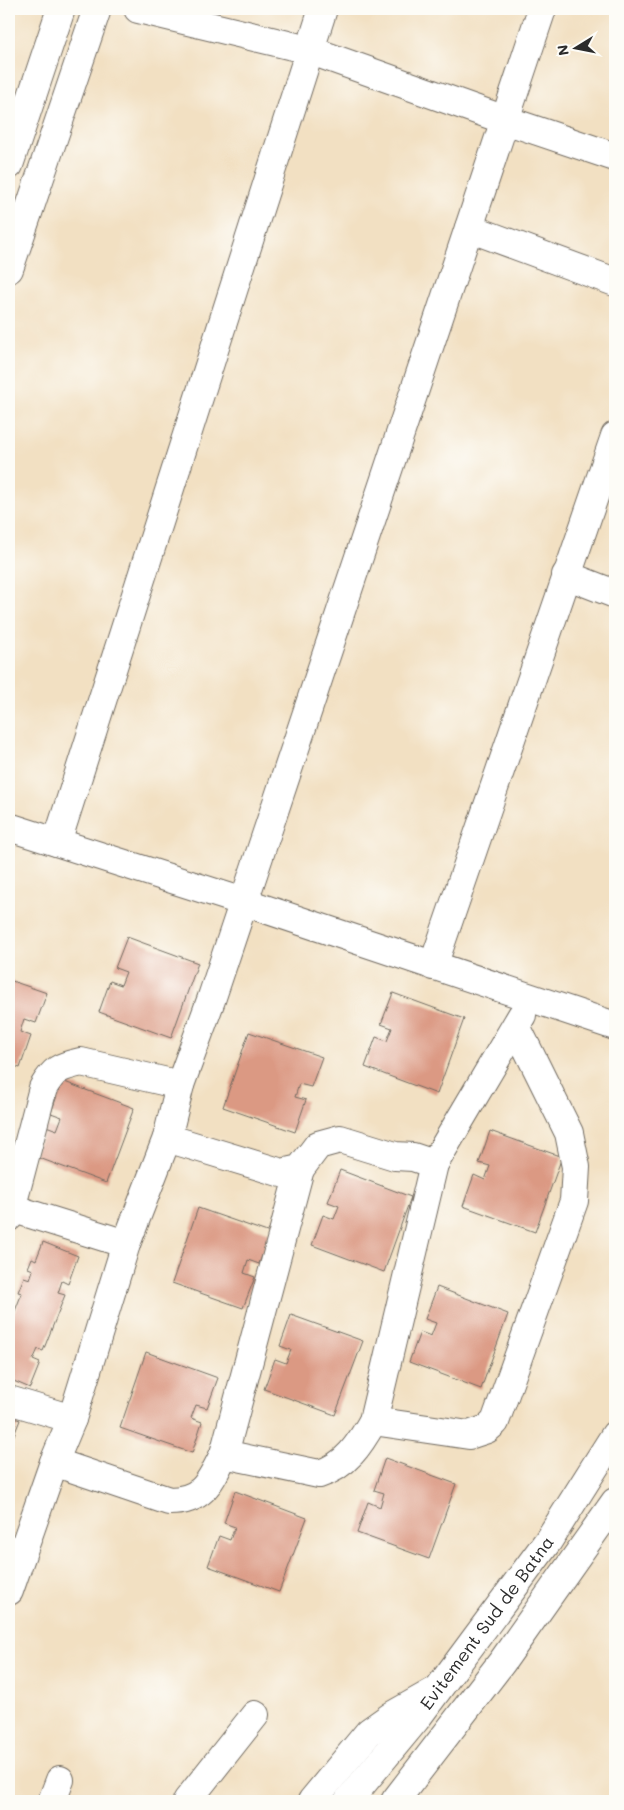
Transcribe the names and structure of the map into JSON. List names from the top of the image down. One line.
{"streets":{"main road":["Evitement Sud de Batna"]},"north":"left"}
